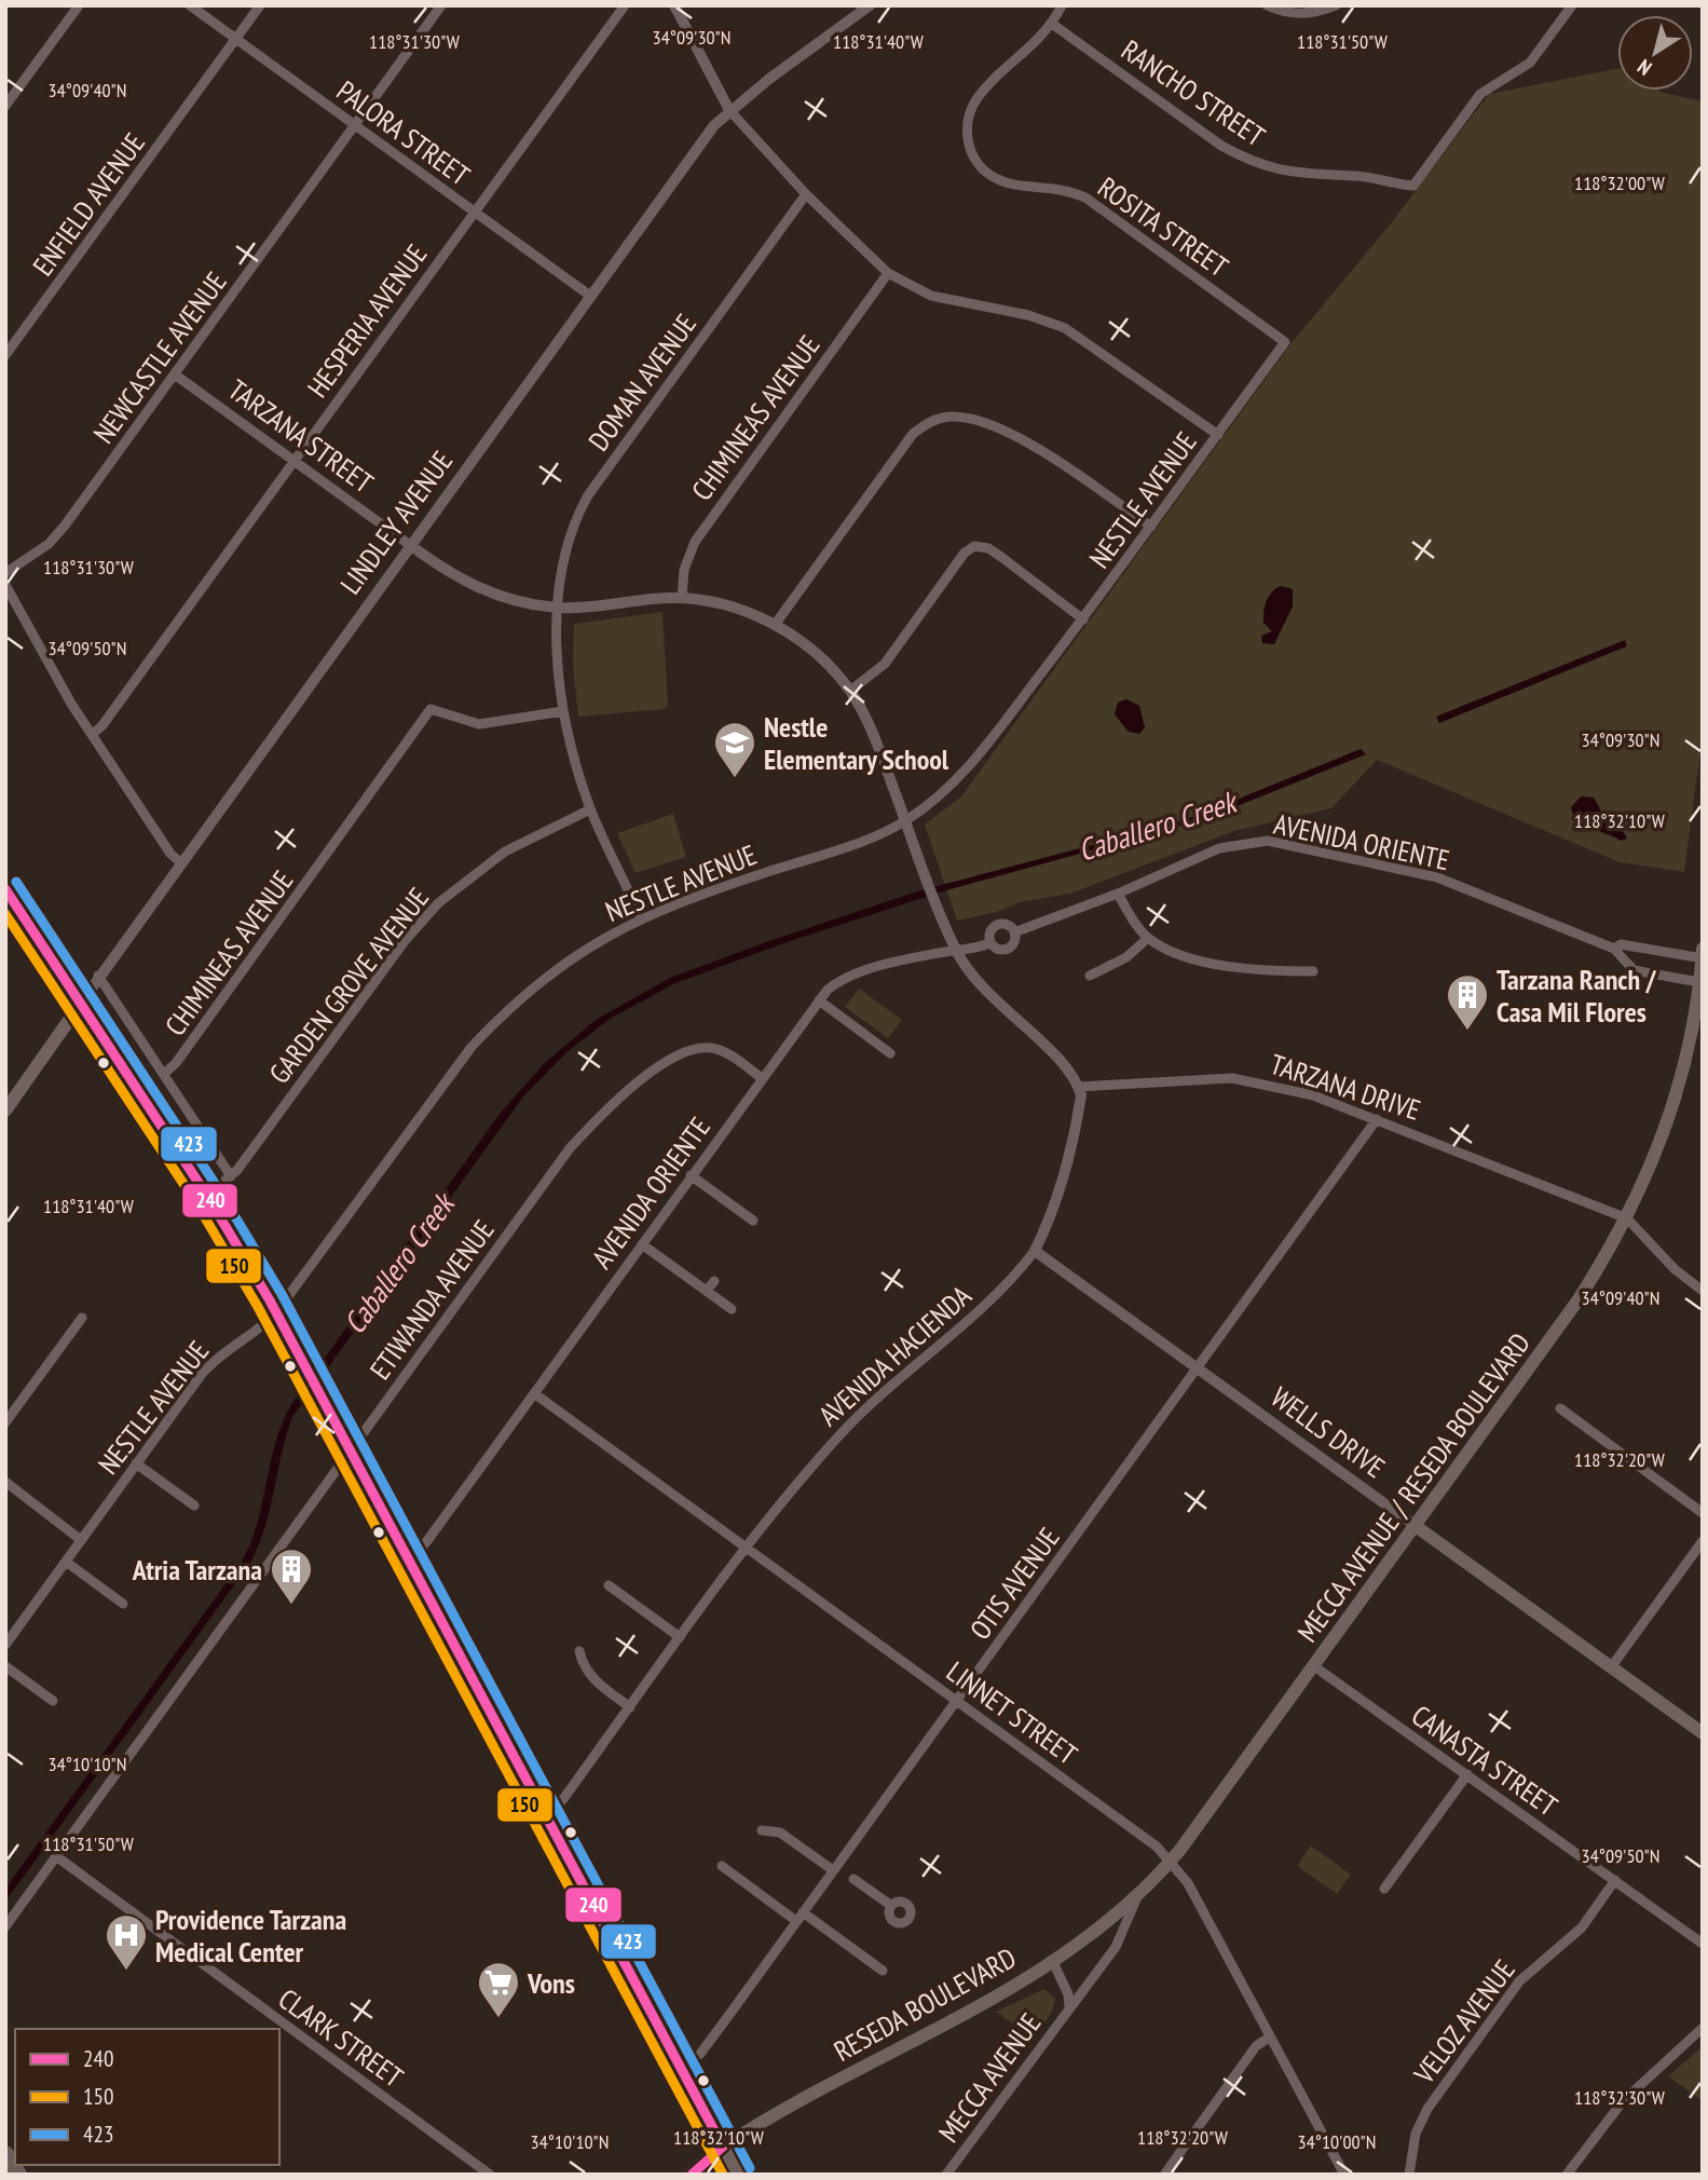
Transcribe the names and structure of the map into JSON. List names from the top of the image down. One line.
{"streets":{"main road":["LINDLEY AVENUE","WELLS DRIVE","MECCA AVENUE / RESEDA BOULEVARD","RESEDA BOULEVARD"],"street":["RANCHO STREET","PALORA STREET","ENFIELD AVENUE","ROSITA STREET","HESPERIA AVENUE","NEWCASTLE AVENUE","DOMAN AVENUE","CHIMINEAS AVENUE","TARZANA STREET","NESTLE AVENUE","AVENIDA ORIENTE","GARDEN GROVE AVENUE","TARZANA DRIVE","ETIWANDA AVENUE","AVENIDA HACIENDA","OTIS AVENUE","LINNET STREET","CANASTA STREET","VELOZ AVENUE","CLARK STREET","MECCA AVENUE"]},"crossings":[["RANCHO STREET","ROSITA STREET"],["PALORA STREET","ENFIELD AVENUE"],["PALORA STREET","HESPERIA AVENUE"],["PALORA STREET","NEWCASTLE AVENUE"],["PALORA STREET","LINDLEY AVENUE"],["ROSITA STREET","NESTLE AVENUE"],["HESPERIA AVENUE","TARZANA STREET"],["NEWCASTLE AVENUE","TARZANA STREET"],["DOMAN AVENUE","CHIMINEAS AVENUE"],["DOMAN AVENUE","TARZANA STREET"],["DOMAN AVENUE","NESTLE AVENUE"],["DOMAN AVENUE","GARDEN GROVE AVENUE"],["CHIMINEAS AVENUE","TARZANA STREET"],["TARZANA STREET","NESTLE AVENUE"],["TARZANA STREET","LINDLEY AVENUE"],["TARZANA STREET","AVENIDA ORIENTE"],["AVENIDA ORIENTE","ETIWANDA AVENUE"],["AVENIDA ORIENTE","MECCA AVENUE / RESEDA BOULEVARD"],["AVENIDA ORIENTE","LINNET STREET"],["TARZANA DRIVE","AVENIDA HACIENDA"],["TARZANA DRIVE","MECCA AVENUE / RESEDA BOULEVARD"],["TARZANA DRIVE","OTIS AVENUE"],["ETIWANDA AVENUE","CLARK STREET"],["AVENIDA HACIENDA","WELLS DRIVE"],["AVENIDA HACIENDA","LINNET STREET"],["WELLS DRIVE","MECCA AVENUE / RESEDA BOULEVARD"],["WELLS DRIVE","OTIS AVENUE"],["MECCA AVENUE / RESEDA BOULEVARD","LINNET STREET"],["MECCA AVENUE / RESEDA BOULEVARD","CANASTA STREET"],["MECCA AVENUE / RESEDA BOULEVARD","RESEDA BOULEVARD"],["OTIS AVENUE","LINNET STREET"],["LINNET STREET","RESEDA BOULEVARD"],["CANASTA STREET","VELOZ AVENUE"],["RESEDA BOULEVARD","MECCA AVENUE"]],"water":["Caballero Creek"],"places":{"school or university":["Nestle Elementary School"],"building":["Tarzana Ranch / Casa Mil Flores","Atria Tarzana"],"hospital":["Providence Tarzana Medical Center"],"supermarket":["Vons"]},"lines":["transit line 423","transit line 240","transit line 150"],"legend":["240","150","423"],"north":"bottom left","coordinates":["34°09'30\"N","118°31'50\"W","118°31'30\"W","118°31'40\"W","34°09'40\"N","118°32'00\"W","34°09'50\"N","118°32'10\"W","118°32'20\"W","34°10'10\"N","118°32'30\"W","34°10'00\"N"]}
